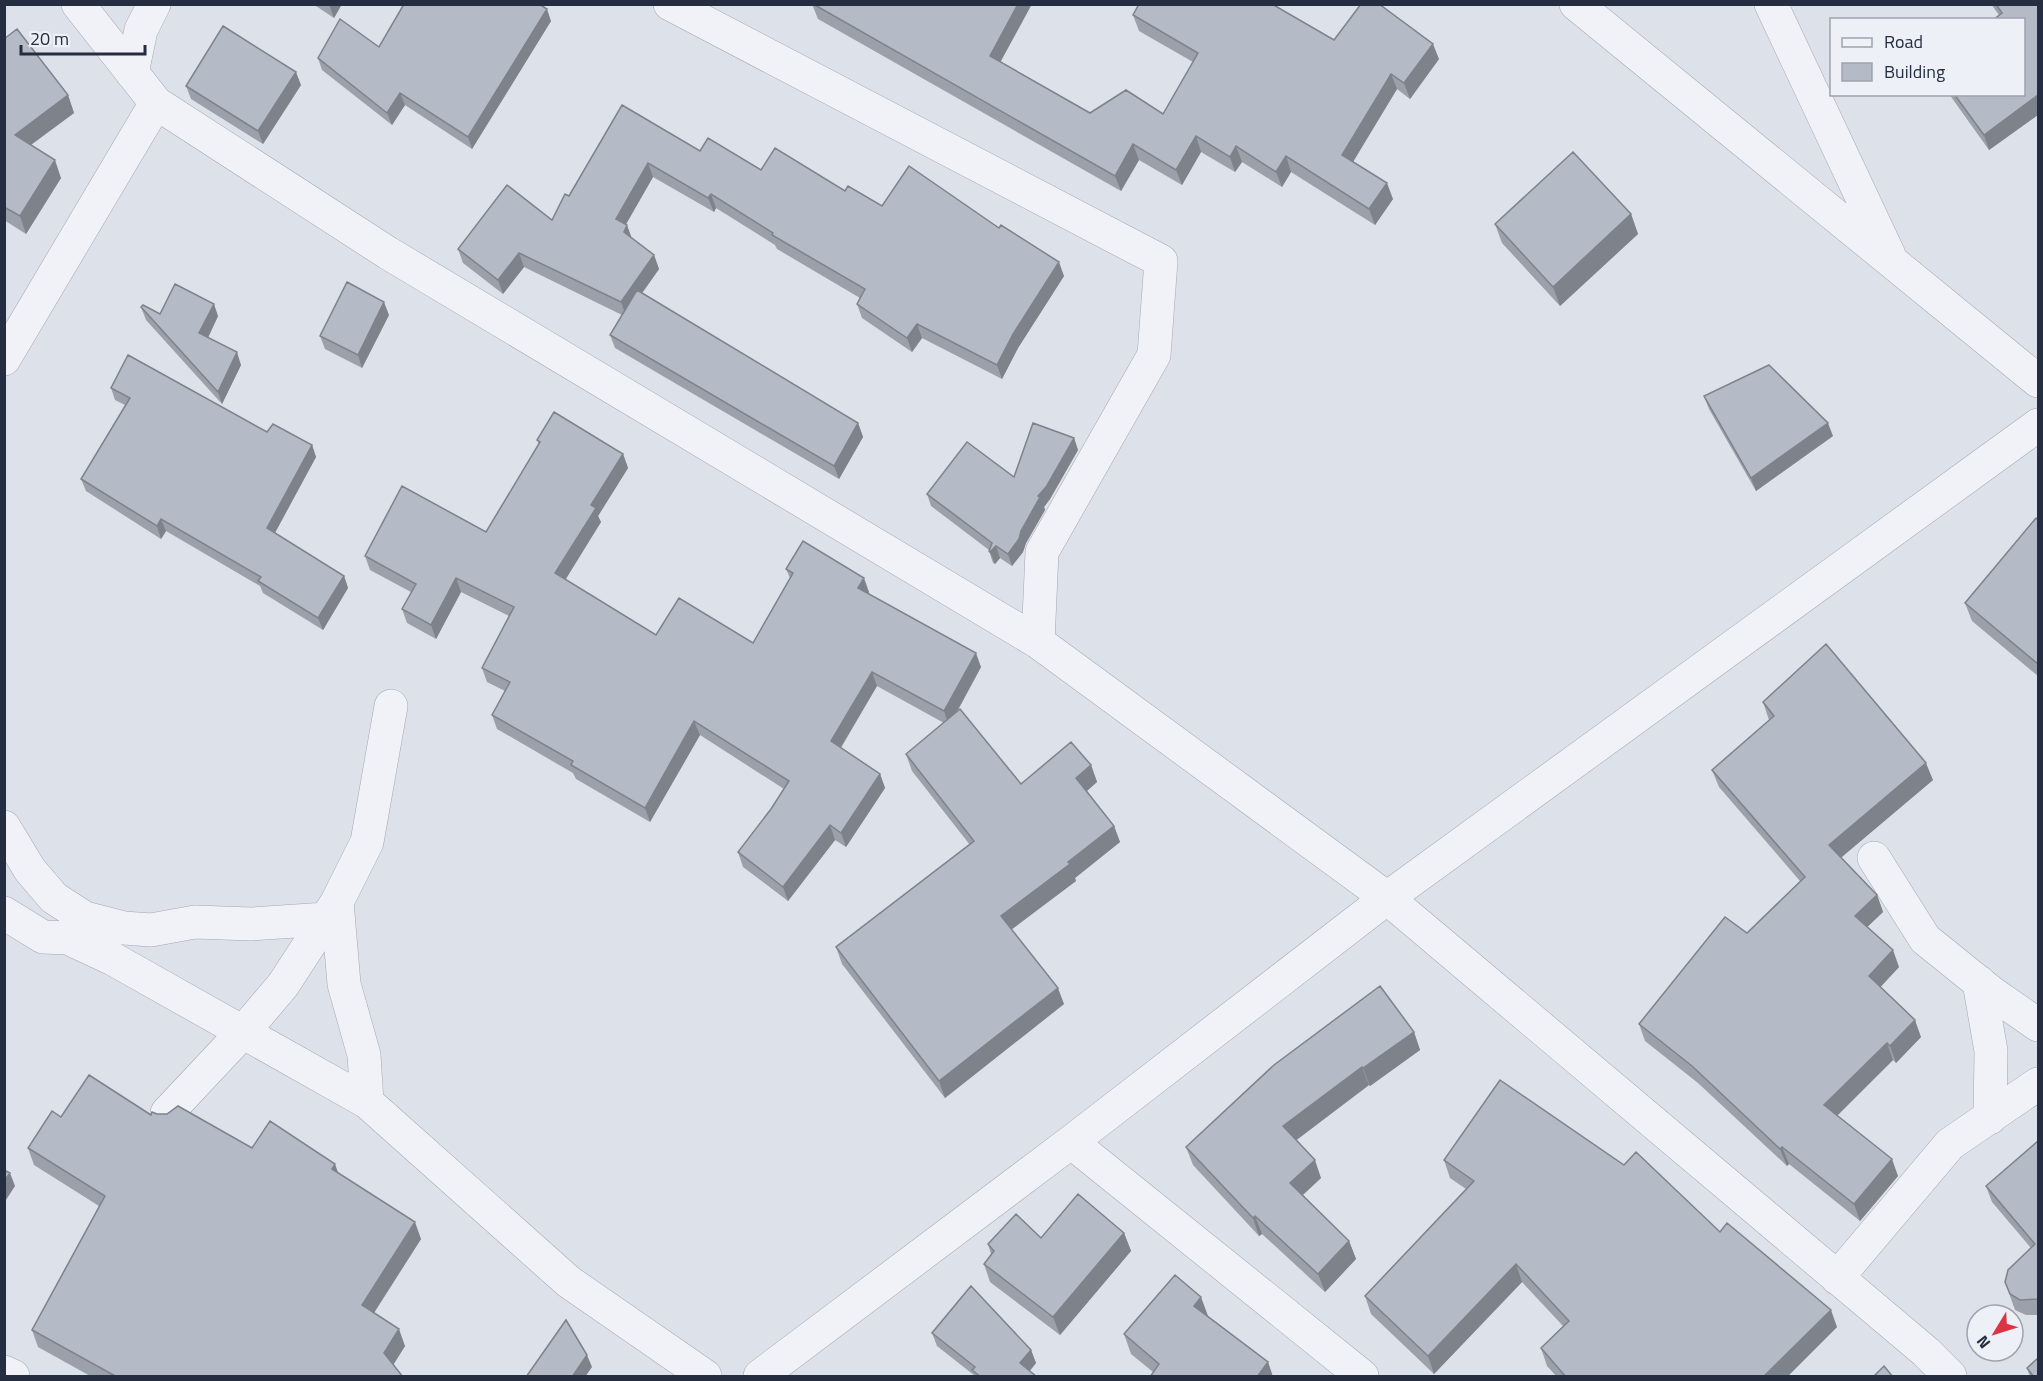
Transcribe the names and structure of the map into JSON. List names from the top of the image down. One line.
{"legend":["Road","Building"],"scale_bar":"20 m","north":"bottom left"}
